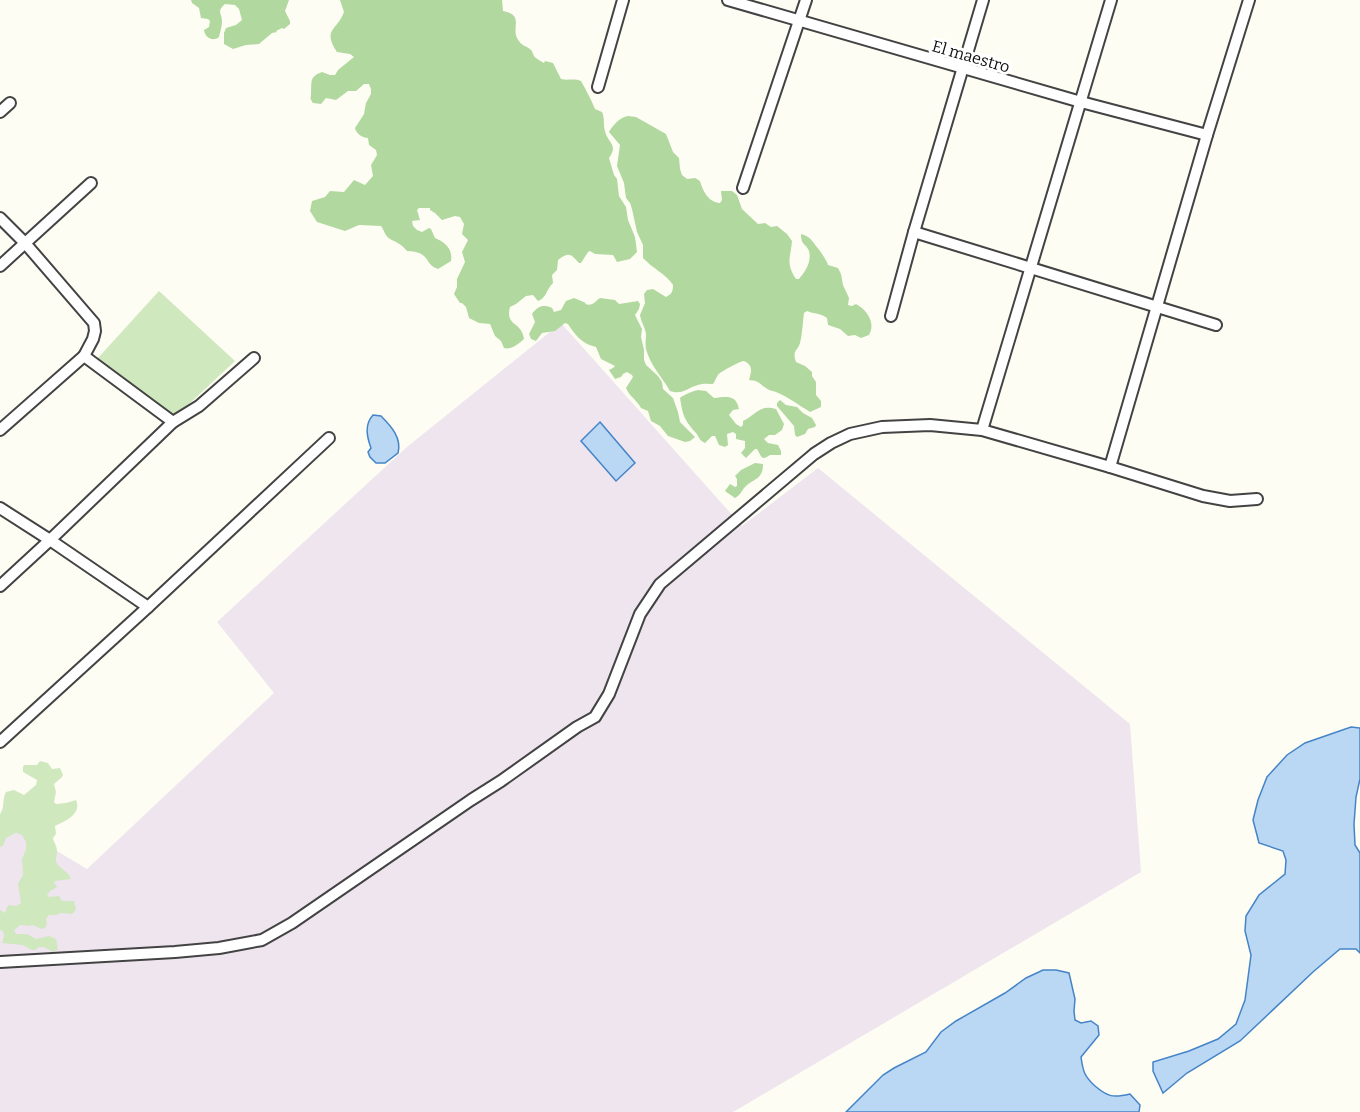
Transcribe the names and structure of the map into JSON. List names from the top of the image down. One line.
{"streets":{"street":["El maestro"]}}
